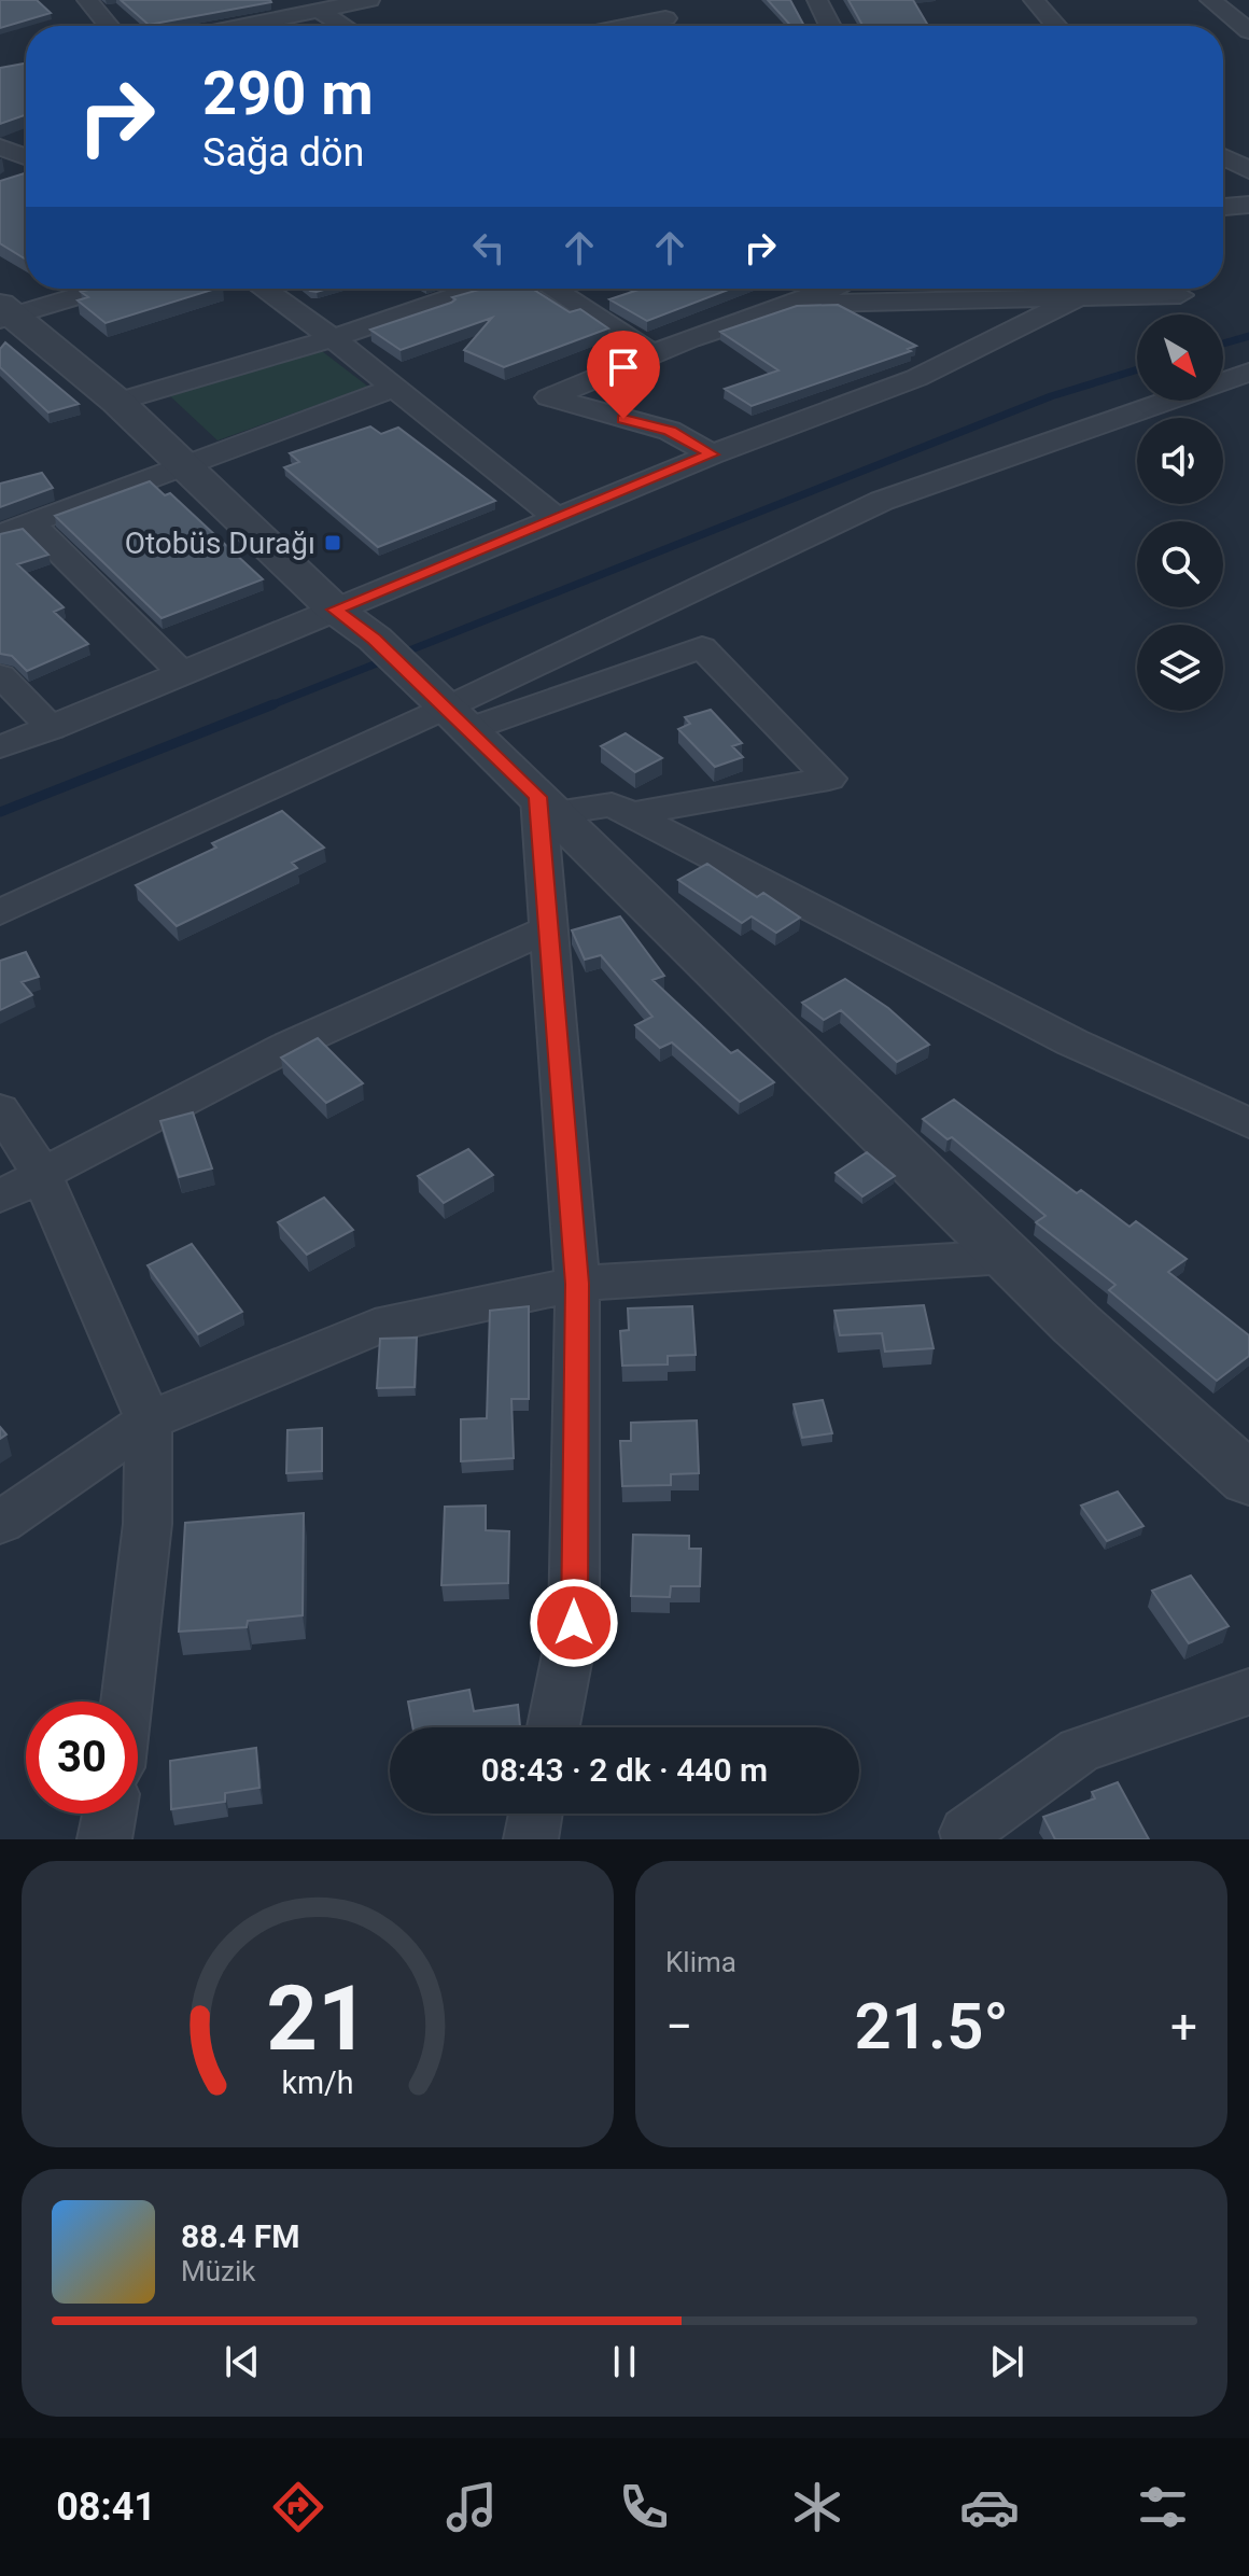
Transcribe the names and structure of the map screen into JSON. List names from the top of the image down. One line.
{"places":{"transit":["Otobüs Durağı"]},"north":"bottom right","page":{"turn":["290 m","Sağa dön"],"limit":"30","trip":"08:43 · 2 dk · 440 m","tile":"Klima","heat":["−","21.5°","+"],"song":["88.4 FM","Müzik"],"tabs":"08:41","gauge":["21","km/h"]}}
